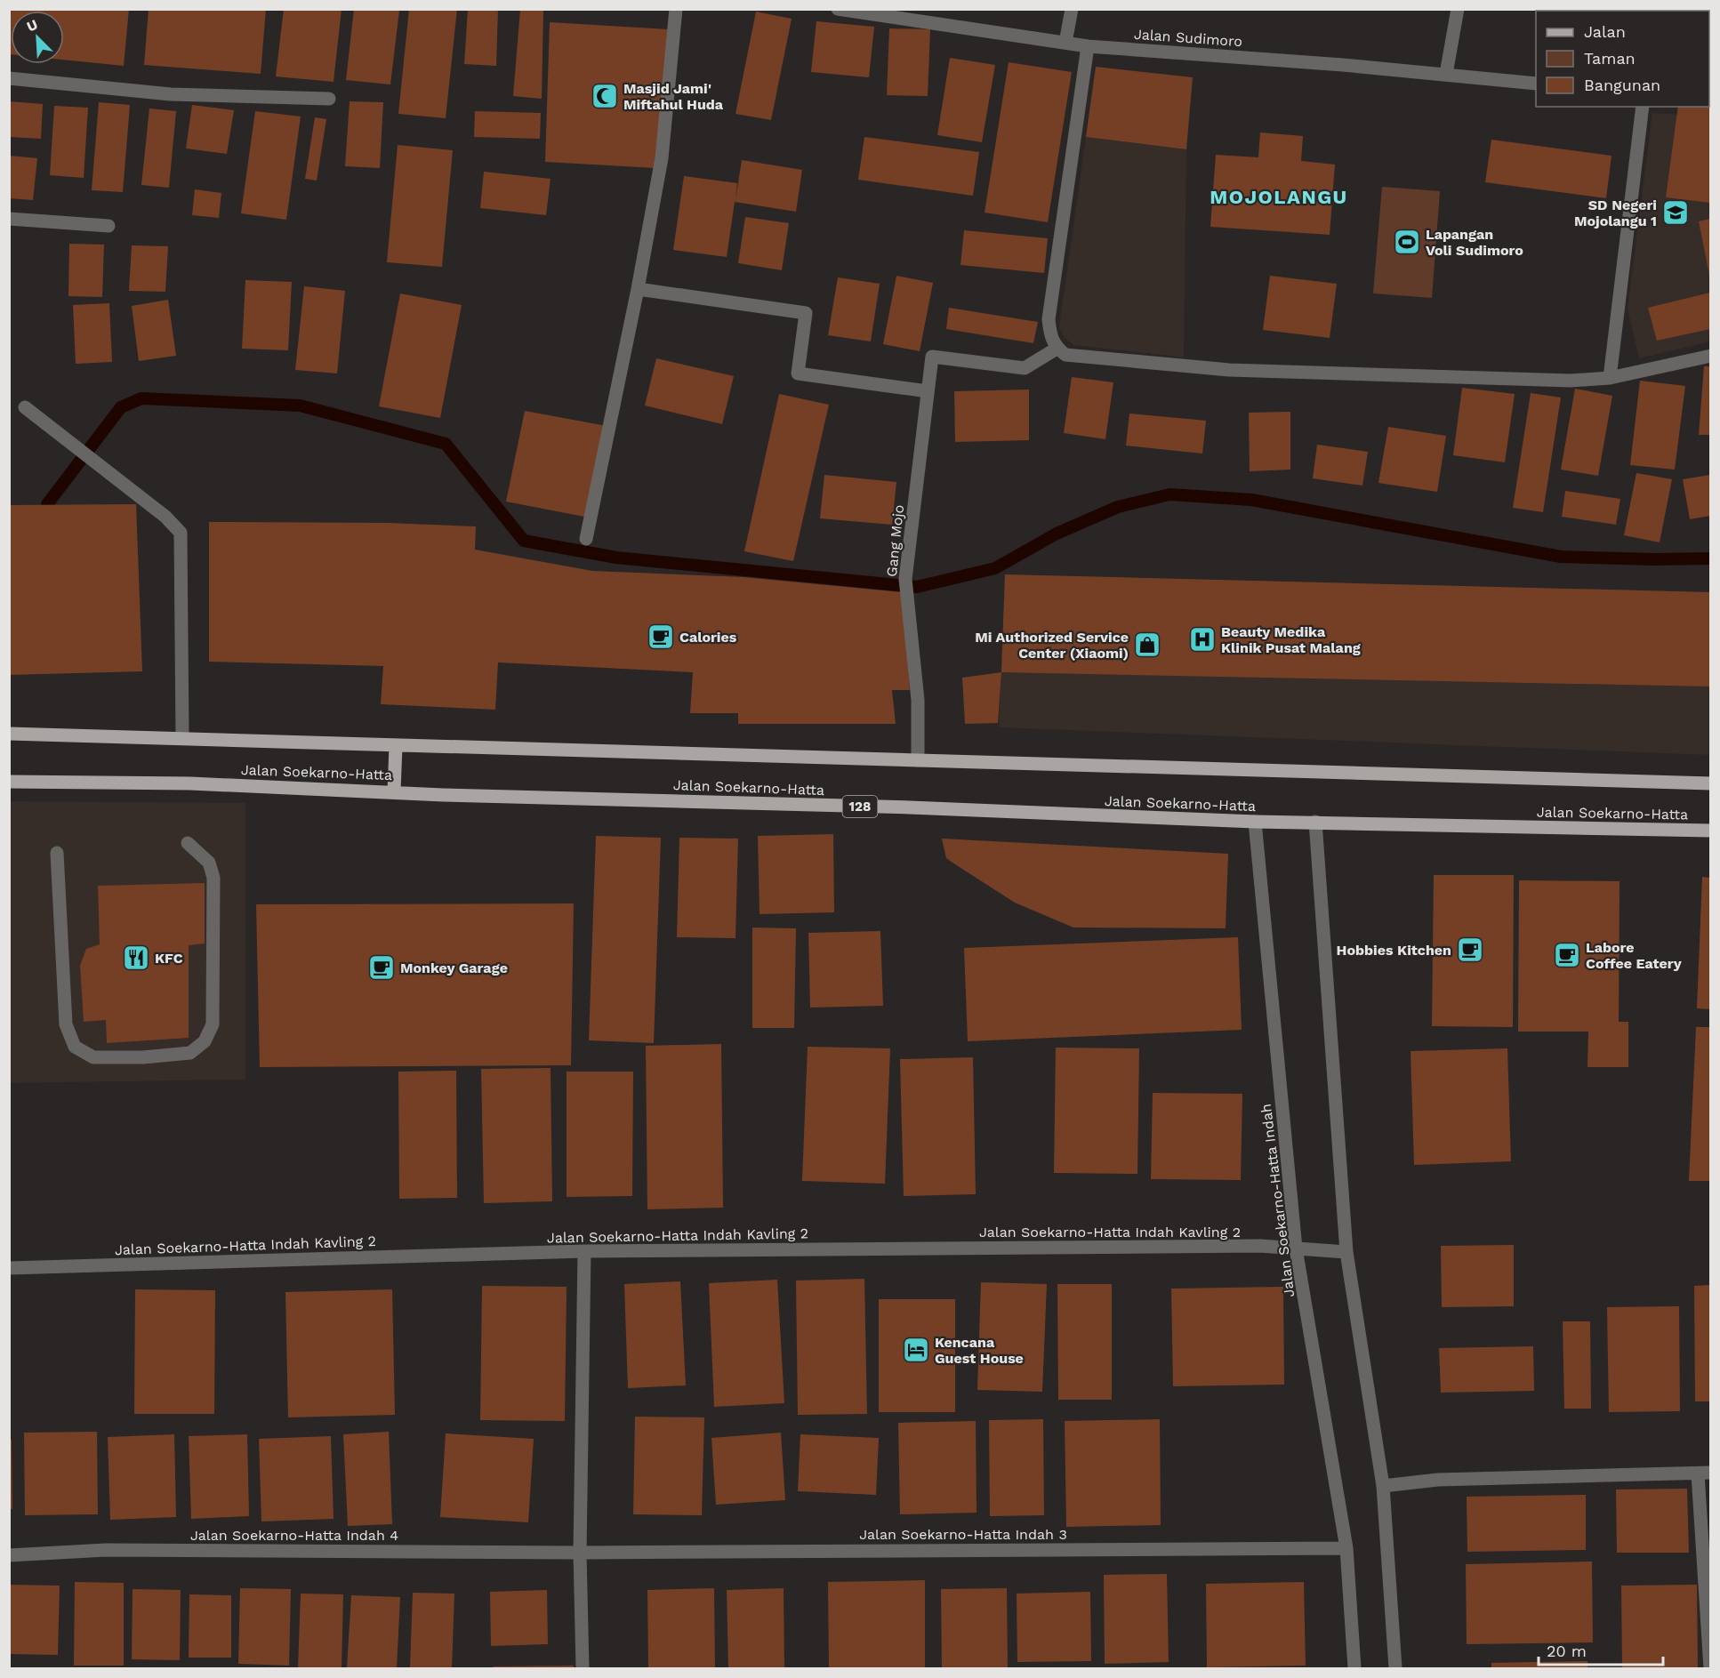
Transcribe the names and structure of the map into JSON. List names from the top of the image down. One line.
{"streets":{"main road":["Jalan Soekarno-Hatta","128"],"street":["Jalan Sudimoro","Gang Mojo","Jalan Soekarno-Hatta Indah","Jalan Soekarno-Hatta Indah Kavling 2","Jalan Soekarno-Hatta Indah 3","Jalan Soekarno-Hatta Indah 4"]},"crossings":[["Gang Mojo","Jalan Soekarno-Hatta"],["Jalan Soekarno-Hatta","Jalan Soekarno-Hatta Indah"],["Jalan Soekarno-Hatta Indah","Jalan Soekarno-Hatta Indah Kavling 2"],["Jalan Soekarno-Hatta Indah","Jalan Soekarno-Hatta Indah 3"],["Jalan Soekarno-Hatta Indah 3","Jalan Soekarno-Hatta Indah 4"]],"districts":["MOJOLANGU"],"places":{"mosque":["Masjid Jami' Miftahul Huda"],"school or university":["SD Negeri Mojolangu 1"],"sports":["Lapangan Voli Sudimoro"],"cafe":["Calories","Hobbies Kitchen","Labore Coffee Eatery","Monkey Garage"],"hospital":["Beauty Medika Klinik Pusat Malang"],"shop":["Mi Authorized Service Center (Xiaomi)"],"restaurant":["KFC"],"hotel":["Kencana Guest House"]},"legend":["Jalan","Taman","Bangunan"],"scale_bar":"20 m","north":"top left"}
